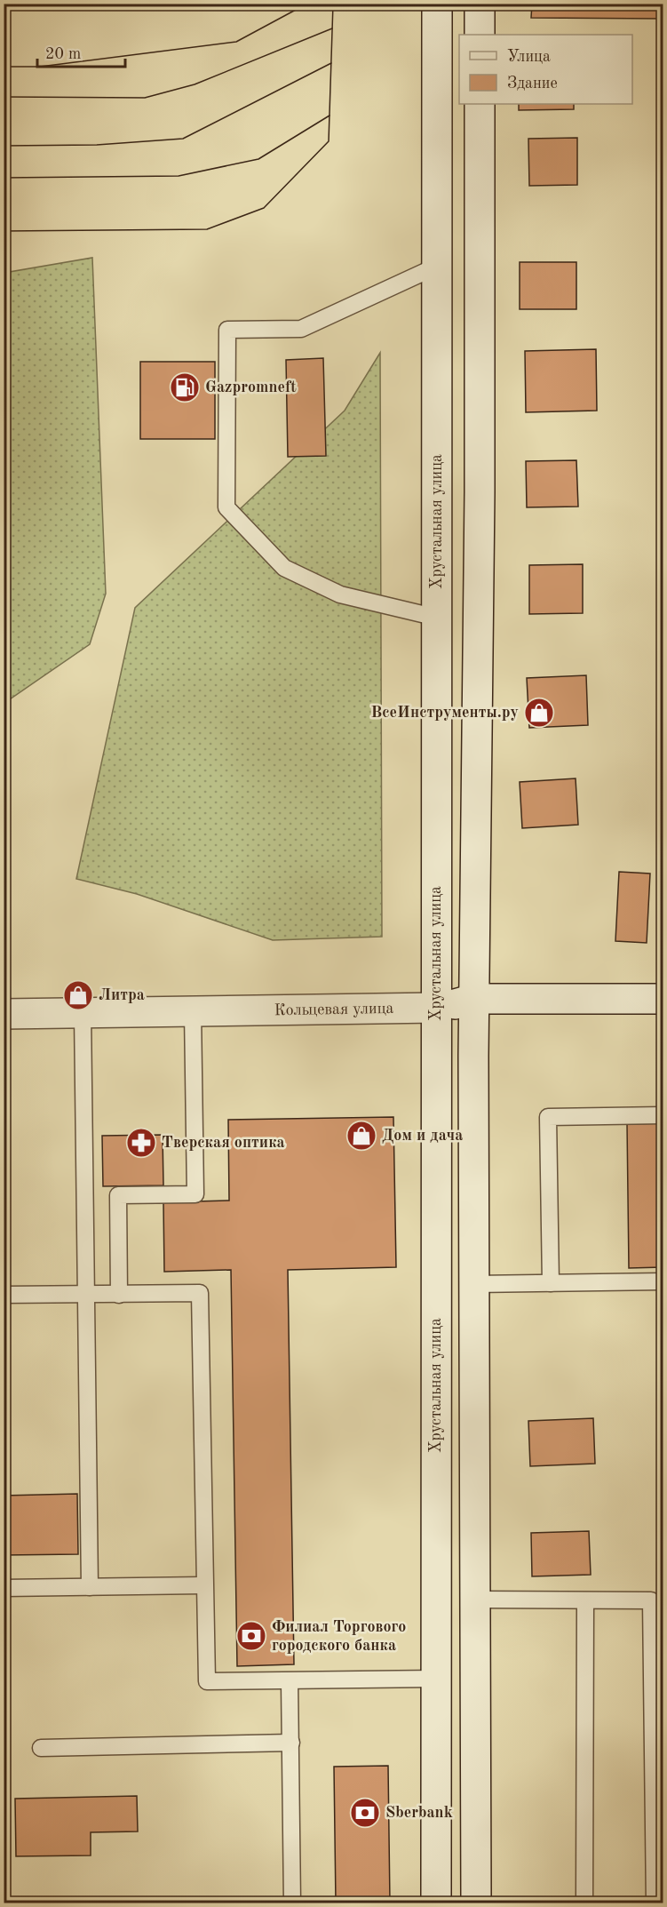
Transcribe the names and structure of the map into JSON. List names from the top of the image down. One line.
{"streets":{"main road":["Хрустальная улица","Кольцевая улица"]},"crossings":[["Хрустальная улица","Кольцевая улица"]],"places":{"fuel station":["Gazpromneft"],"shop":["ВсеИнструменты.ру","Литра","Дом и дача"],"pharmacy":["Тверская оптика"],"bank":["Филиал Торгового городского банка","Sberbank"]},"legend":["Улица","Здание"],"scale_bar":"20 m"}
